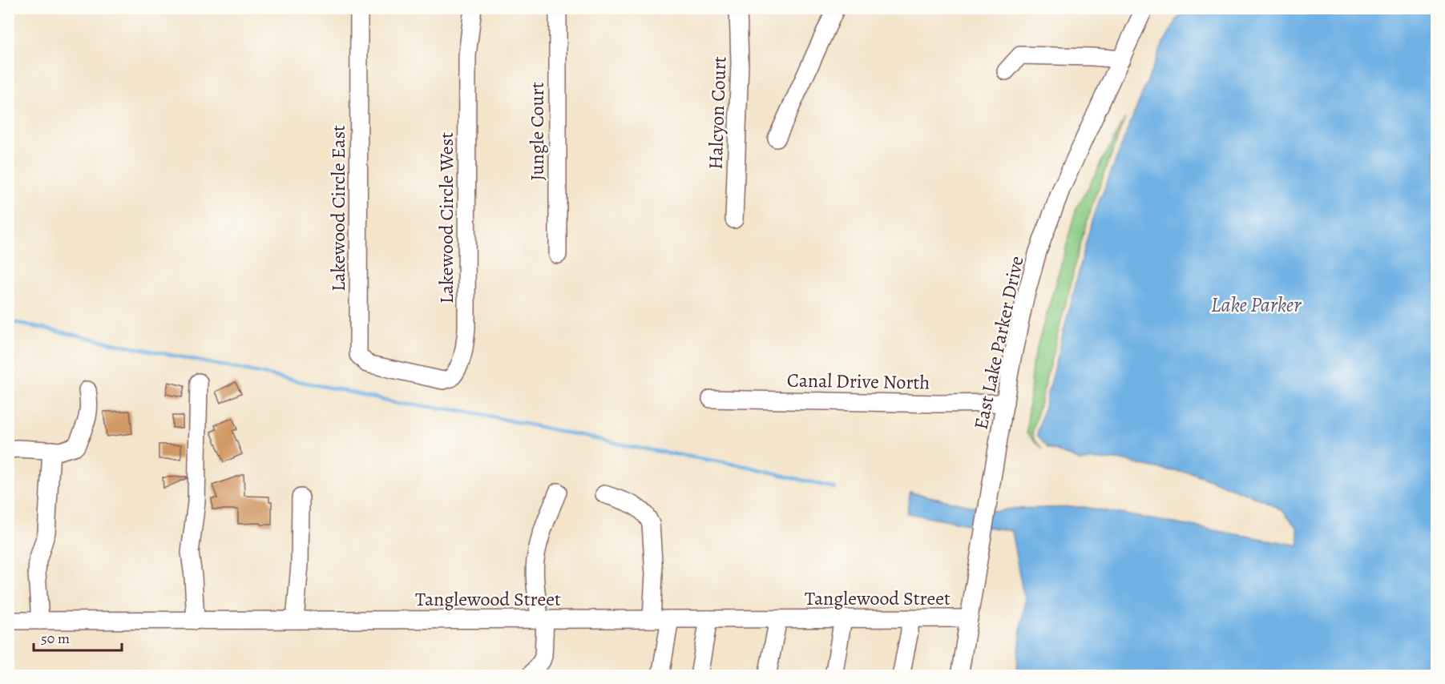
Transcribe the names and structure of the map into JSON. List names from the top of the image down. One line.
{"streets":{"street":["Halcyon Court","Jungle Court","Lakewood Circle East","Lakewood Circle West","East Lake Parker Drive","Canal Drive North","Tanglewood Street"]},"crossings":[["Lakewood Circle East","Lakewood Circle West"],["East Lake Parker Drive","Canal Drive North"],["East Lake Parker Drive","Tanglewood Street"]],"water":["Lake Parker"],"scale_bar":"50 m"}
